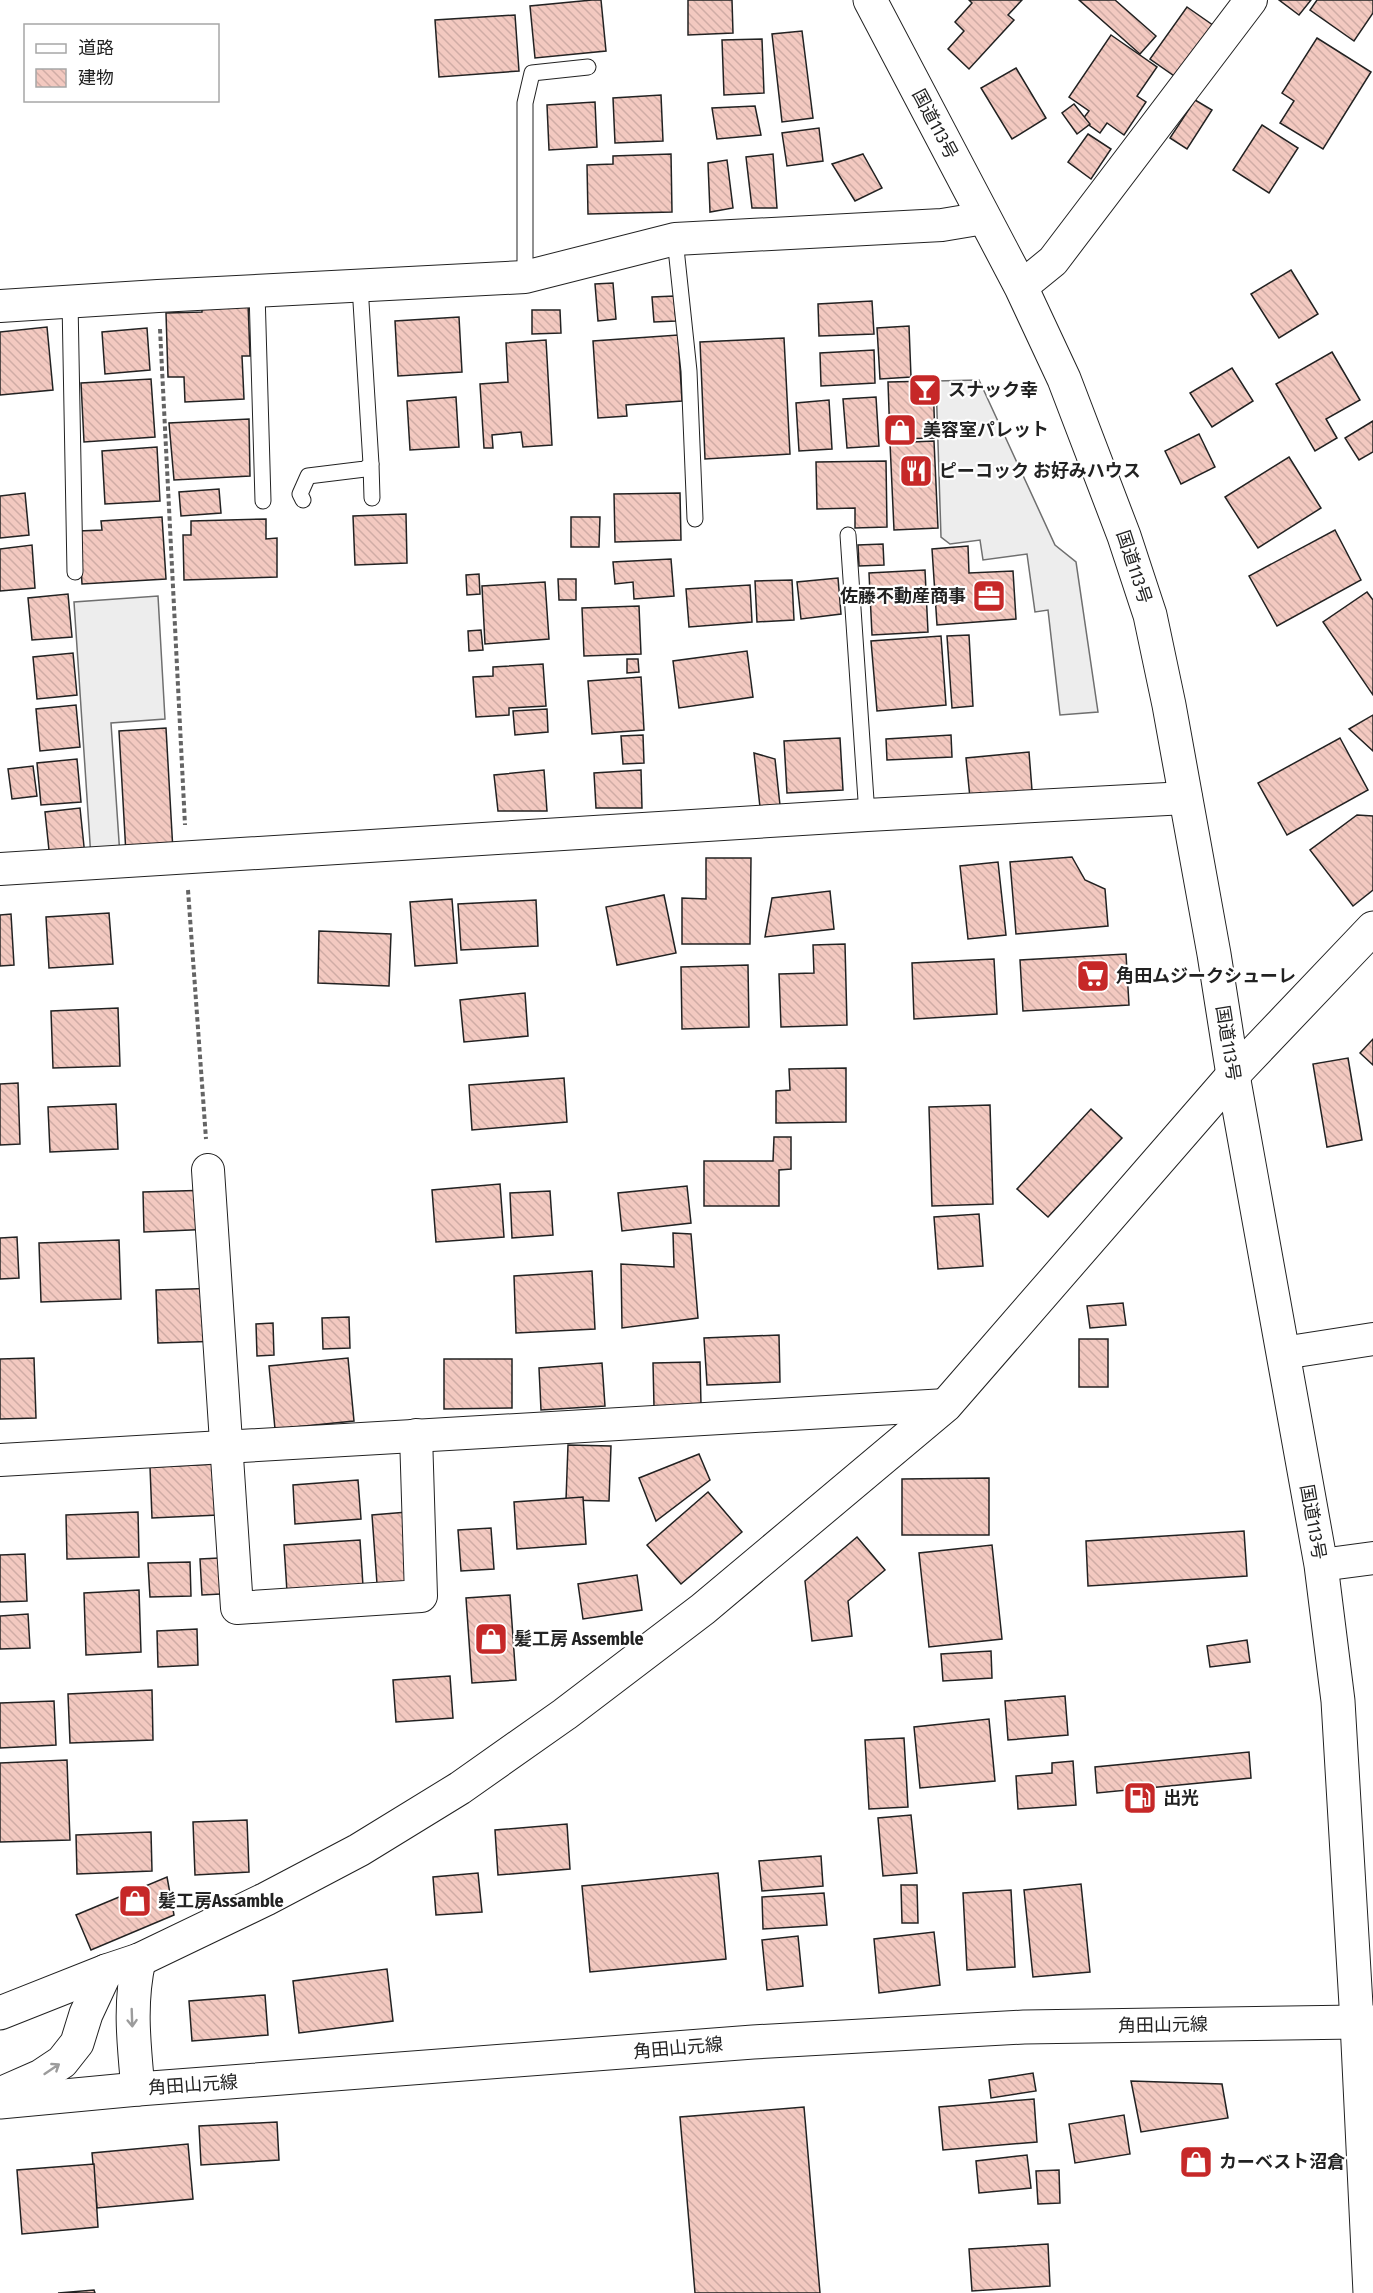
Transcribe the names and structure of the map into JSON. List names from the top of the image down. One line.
{"streets":{"main road":["国道113号","角田山元線"]},"crossings":[["国道113号","角田山元線"]],"places":{"bar":["スナック幸"],"shop":["美容室パレット","髪工房 Assemble","髪工房Assamble","カーベスト沼倉"],"restaurant":["ピーコック お好みハウス"],"office":["佐藤不動産商事"],"supermarket":["角田ムジークシューレ"],"fuel station":["出光"]},"legend":["道路","建物"]}
